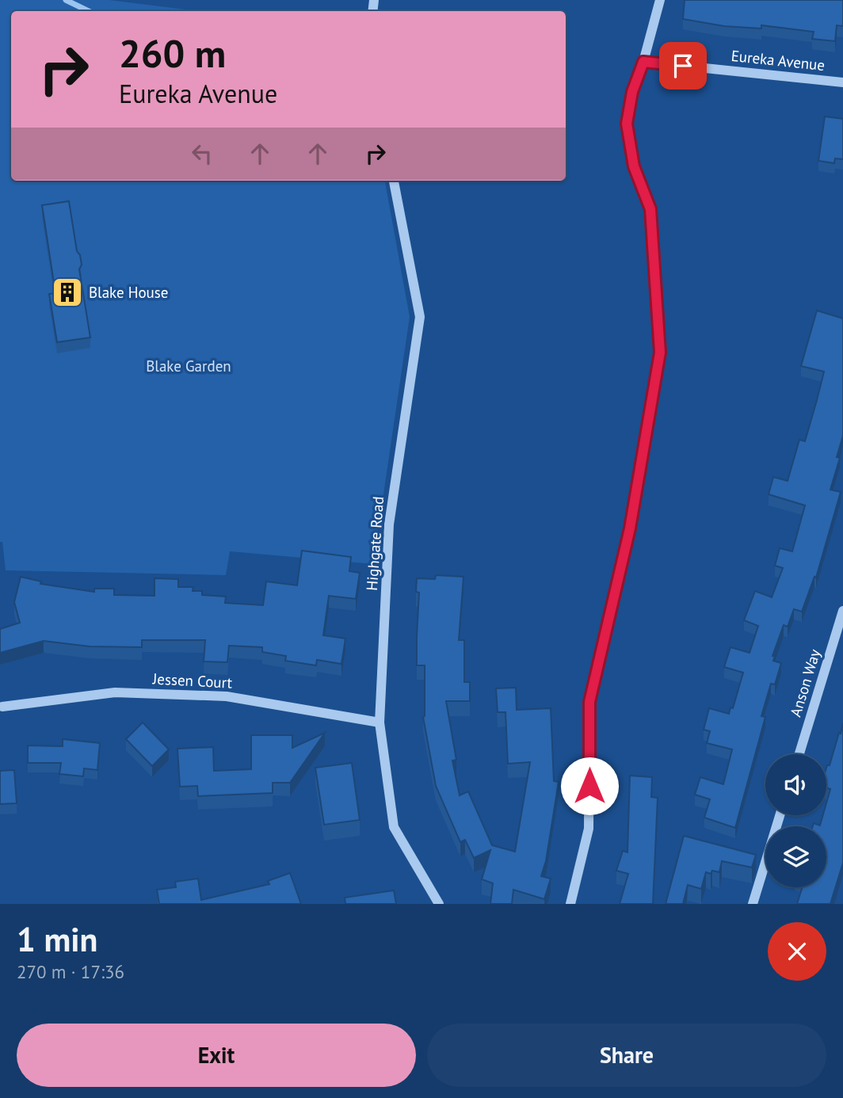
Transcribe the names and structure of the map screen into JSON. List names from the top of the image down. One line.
{"streets":{"street":["Eureka Avenue","Highgate Road","Jessen Court","Anson Way"]},"crossings":[["Highgate Road","Jessen Court"]],"parks":["Blake Garden"],"places":{"building":["Blake House"]},"page":{"turn":["260 m","Eureka Avenue"],"heading":["1 min","270 m · 17:36"],"buttons":["Exit","Share"]}}
